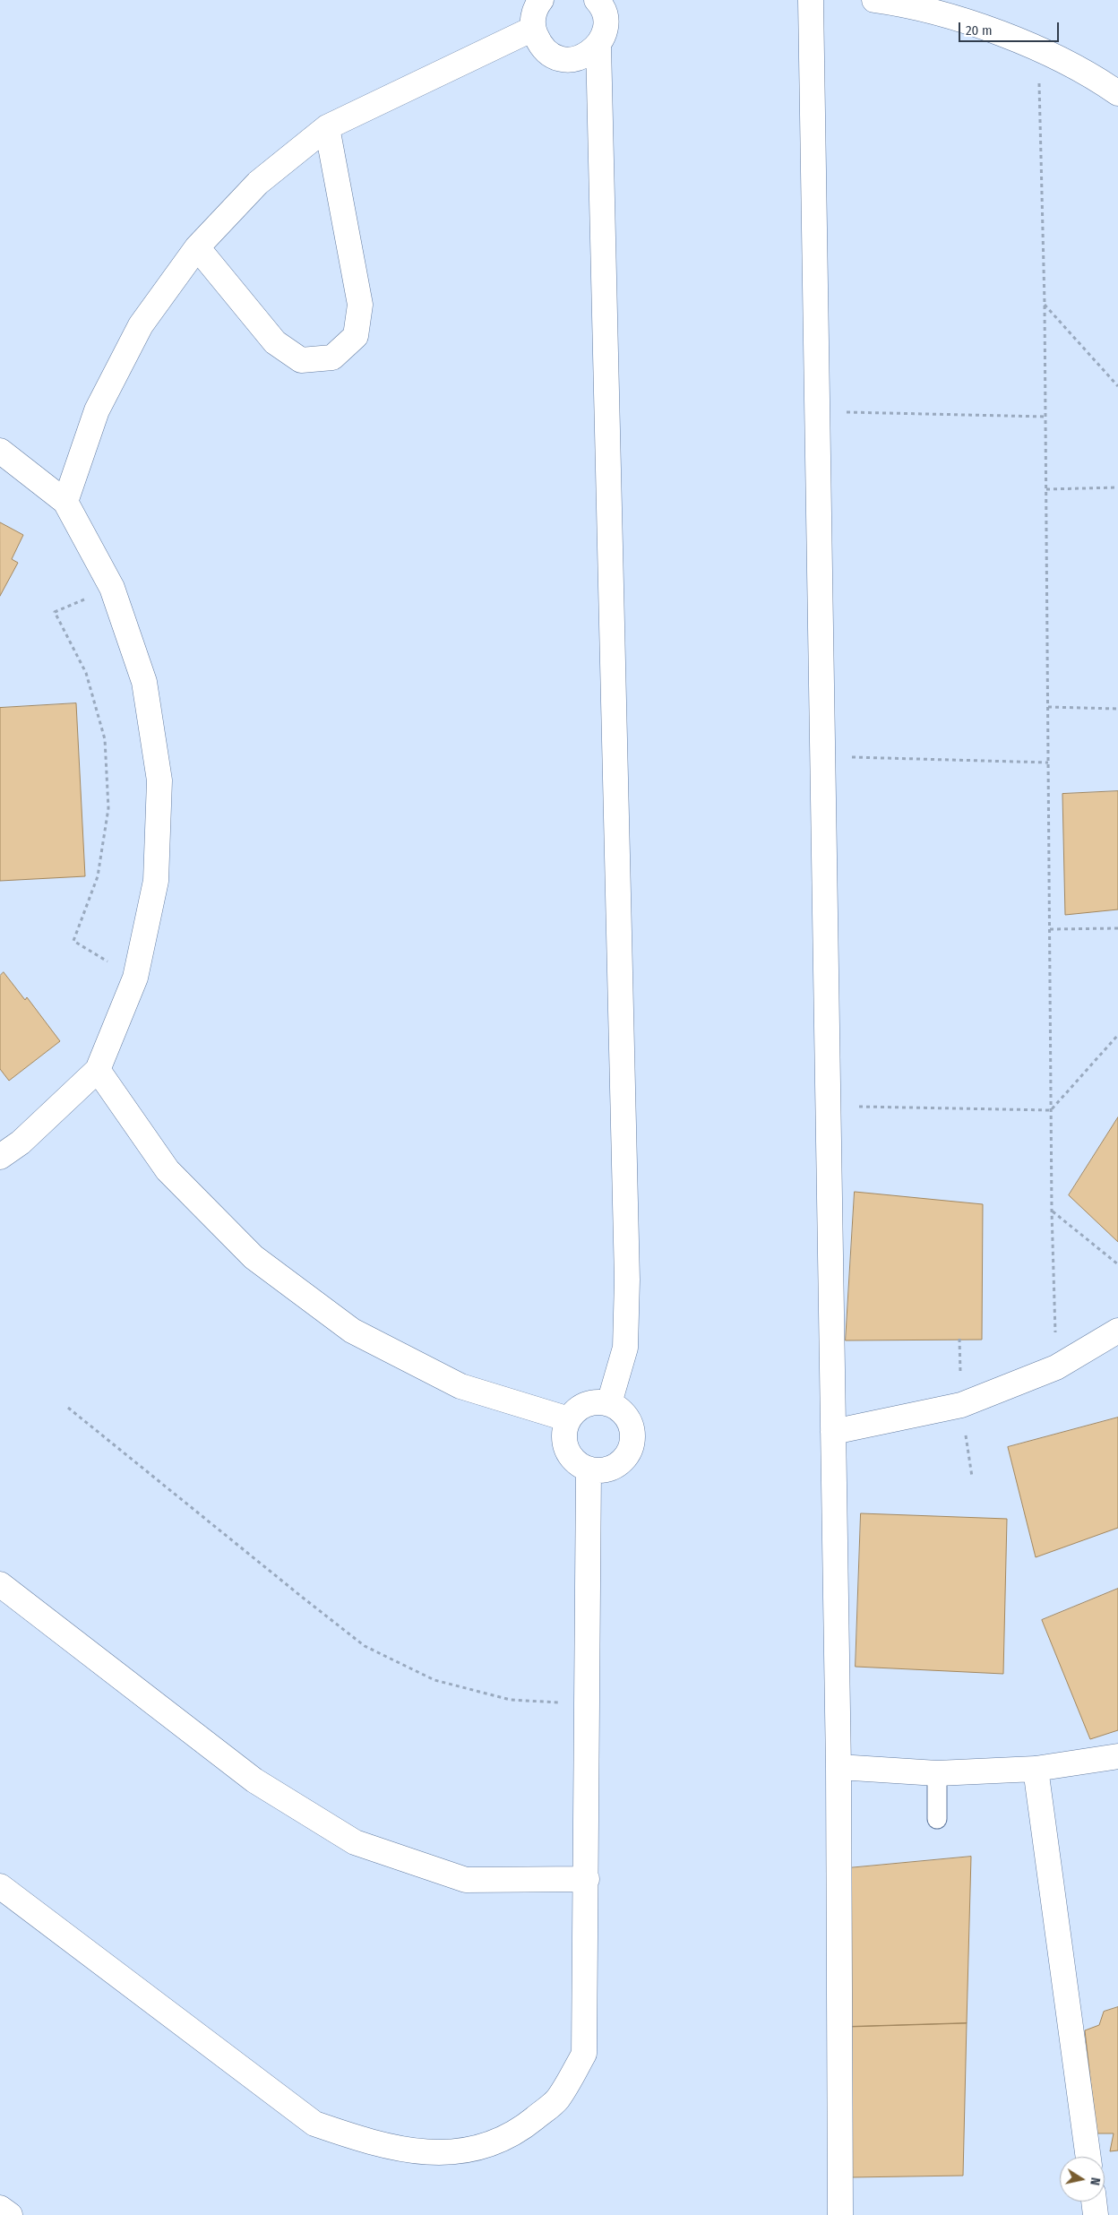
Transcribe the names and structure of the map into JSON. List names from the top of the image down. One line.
{"scale_bar":"20 m","north":"right"}
